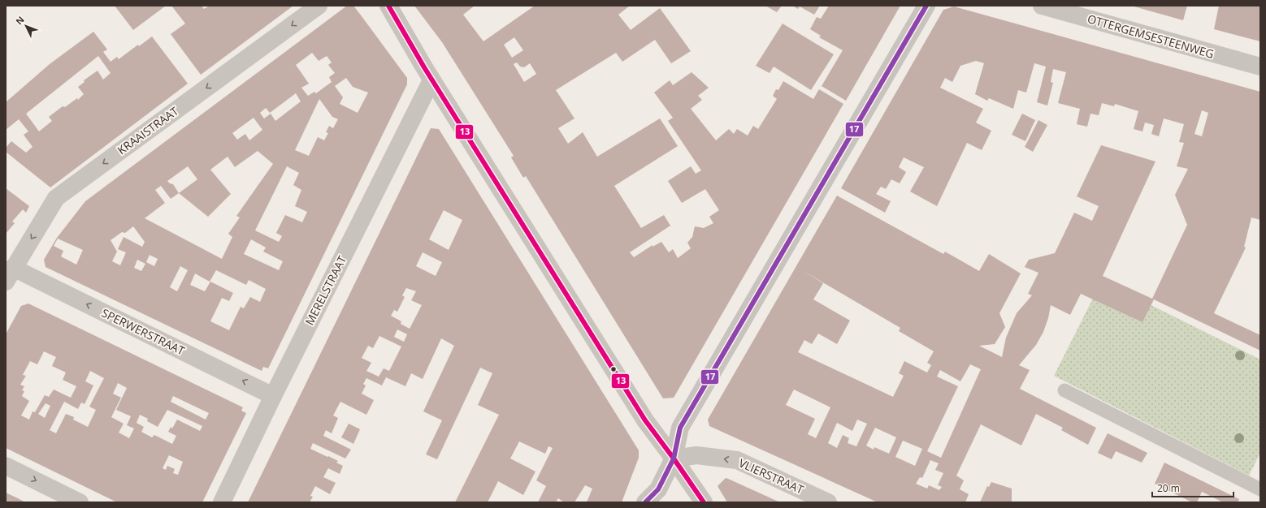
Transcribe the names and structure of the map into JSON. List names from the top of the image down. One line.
{"streets":{"street":["OTTERGEMSESTEENWEG","KRAAISTRAAT","MERELSTRAAT","SPERWERSTRAAT","VLIERSTRAAT"]},"crossings":[["KRAAISTRAAT","SPERWERSTRAAT"],["MERELSTRAAT","SPERWERSTRAAT"]],"one_way":["KRAAISTRAAT","SPERWERSTRAAT","VLIERSTRAAT"],"lines":["transit line 13","transit line 17"],"scale_bar":"20 m","north":"top left"}
